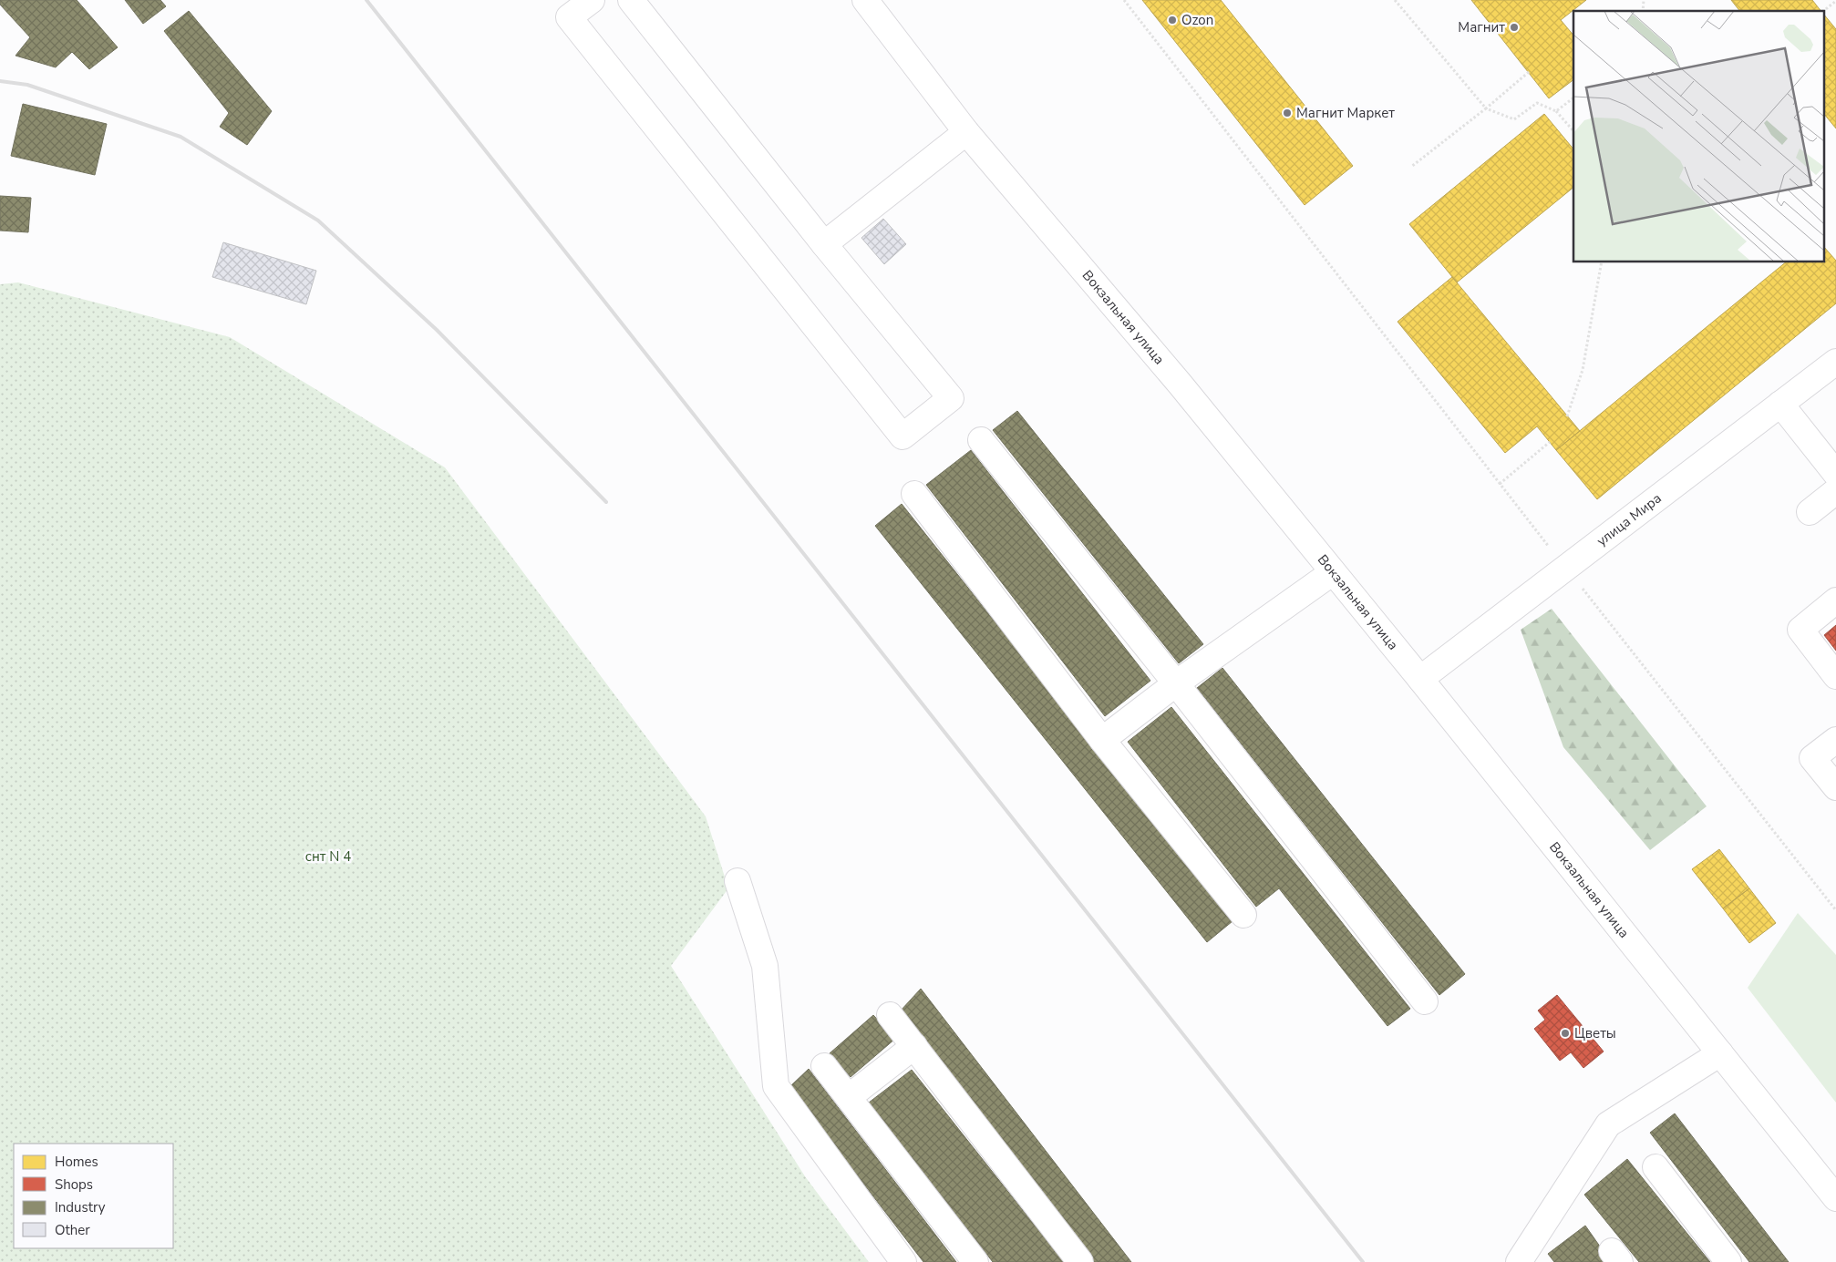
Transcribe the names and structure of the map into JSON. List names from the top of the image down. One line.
{"streets":{"main road":["Вокзальная улица","улица Мира"]},"crossings":[["Вокзальная улица","улица Мира"]],"parks":["снт N 4"],"places":["Ozon","Магнит","Магнит Маркет","Цветы"],"legend":["Homes","Shops","Industry","Other"]}
